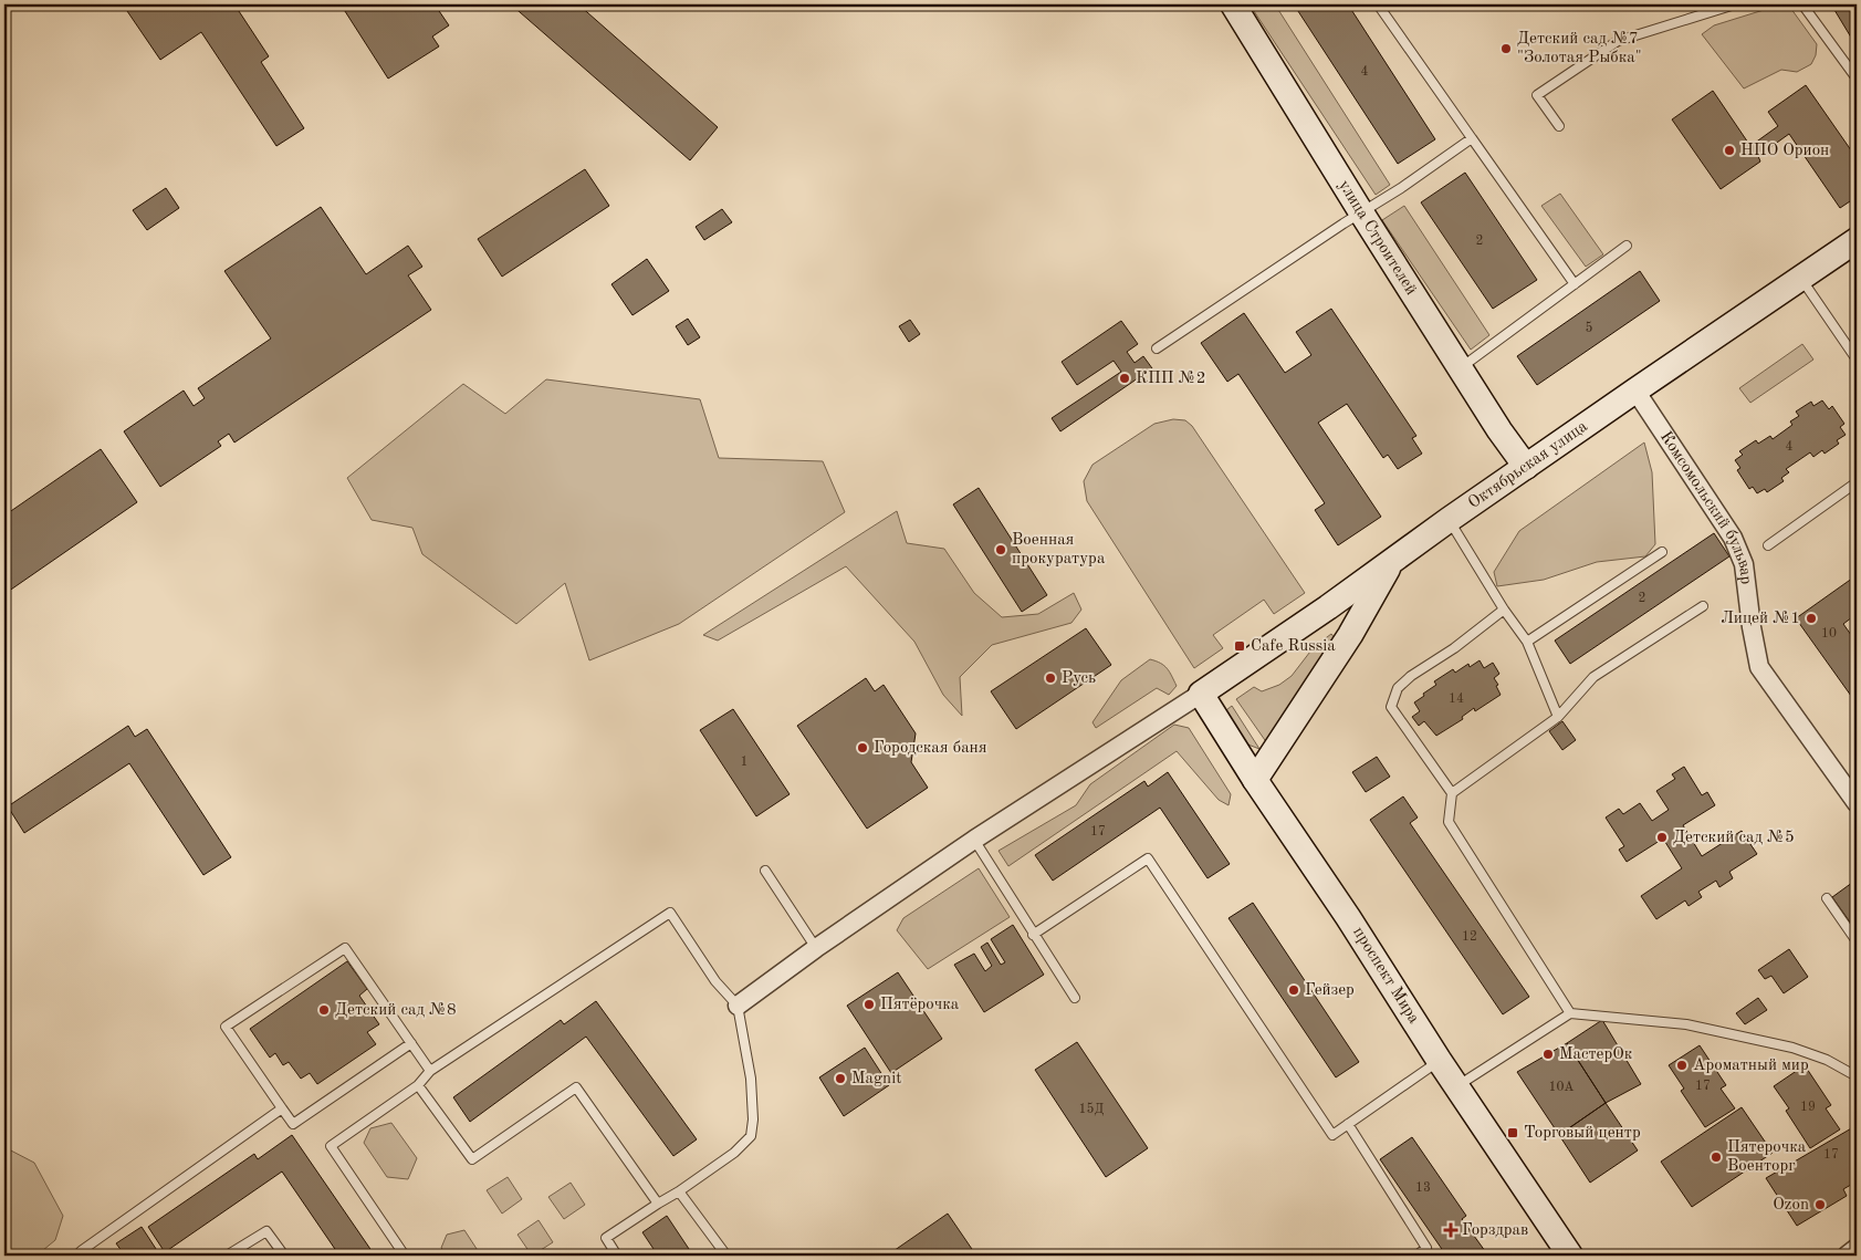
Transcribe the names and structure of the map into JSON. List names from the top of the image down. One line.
{"streets":{"street":["улица Строителей","Октябрьская улица","Комсомольский бульвар","проспект Мира"]},"crossings":[["улица Строителей","Октябрьская улица"],["Октябрьская улица","Комсомольский бульвар"],["Октябрьская улица","проспект Мира"]],"places":{"other":["Детский сад №7 \"Золотая Рыбка\"","НПО Орион","КПП №2","Военная прокуратура","Лицей №1","Русь","Городская баня","Детский сад №5","Гейзер","Пятёрочка","Детский сад №8","МастерОк","Ароматный мир","Magnit","Пятерочка Военторг","Ozon"],"transit":["Cafe Russia","Торговый центр"],"health":["Горздрав"]},"house_numbers":["4","2","5","4","2","10","14","1","17","12","17","10А","19","15Д","17","13"]}
